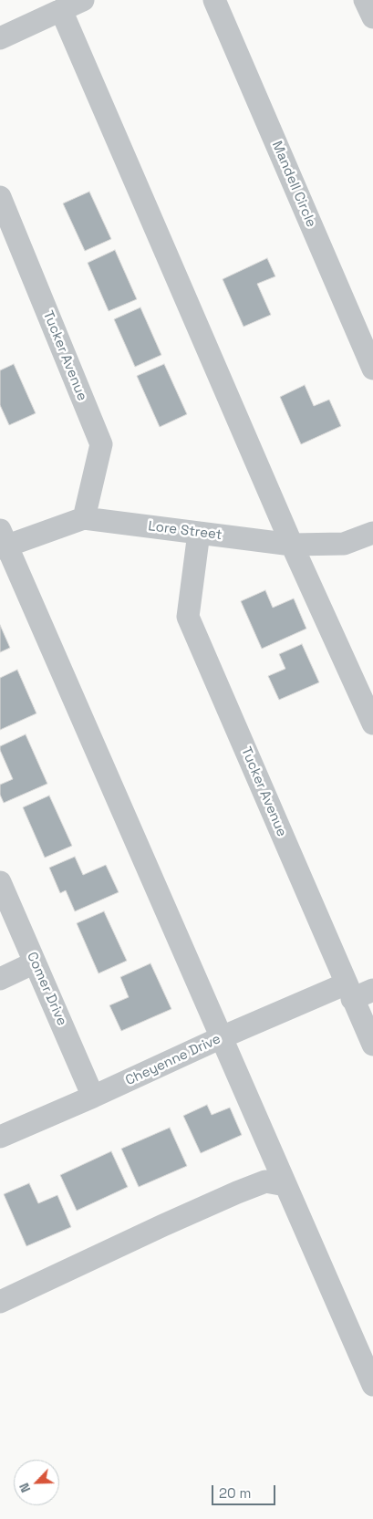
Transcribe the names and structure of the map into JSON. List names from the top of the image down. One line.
{"streets":{"street":["Mandell Circle","Tucker Avenue","Lore Street","Comer Drive","Cheyenne Drive"]},"crossings":[["Tucker Avenue","Lore Street"],["Tucker Avenue","Cheyenne Drive"],["Comer Drive","Cheyenne Drive"]],"scale_bar":"20 m","north":"bottom left"}
